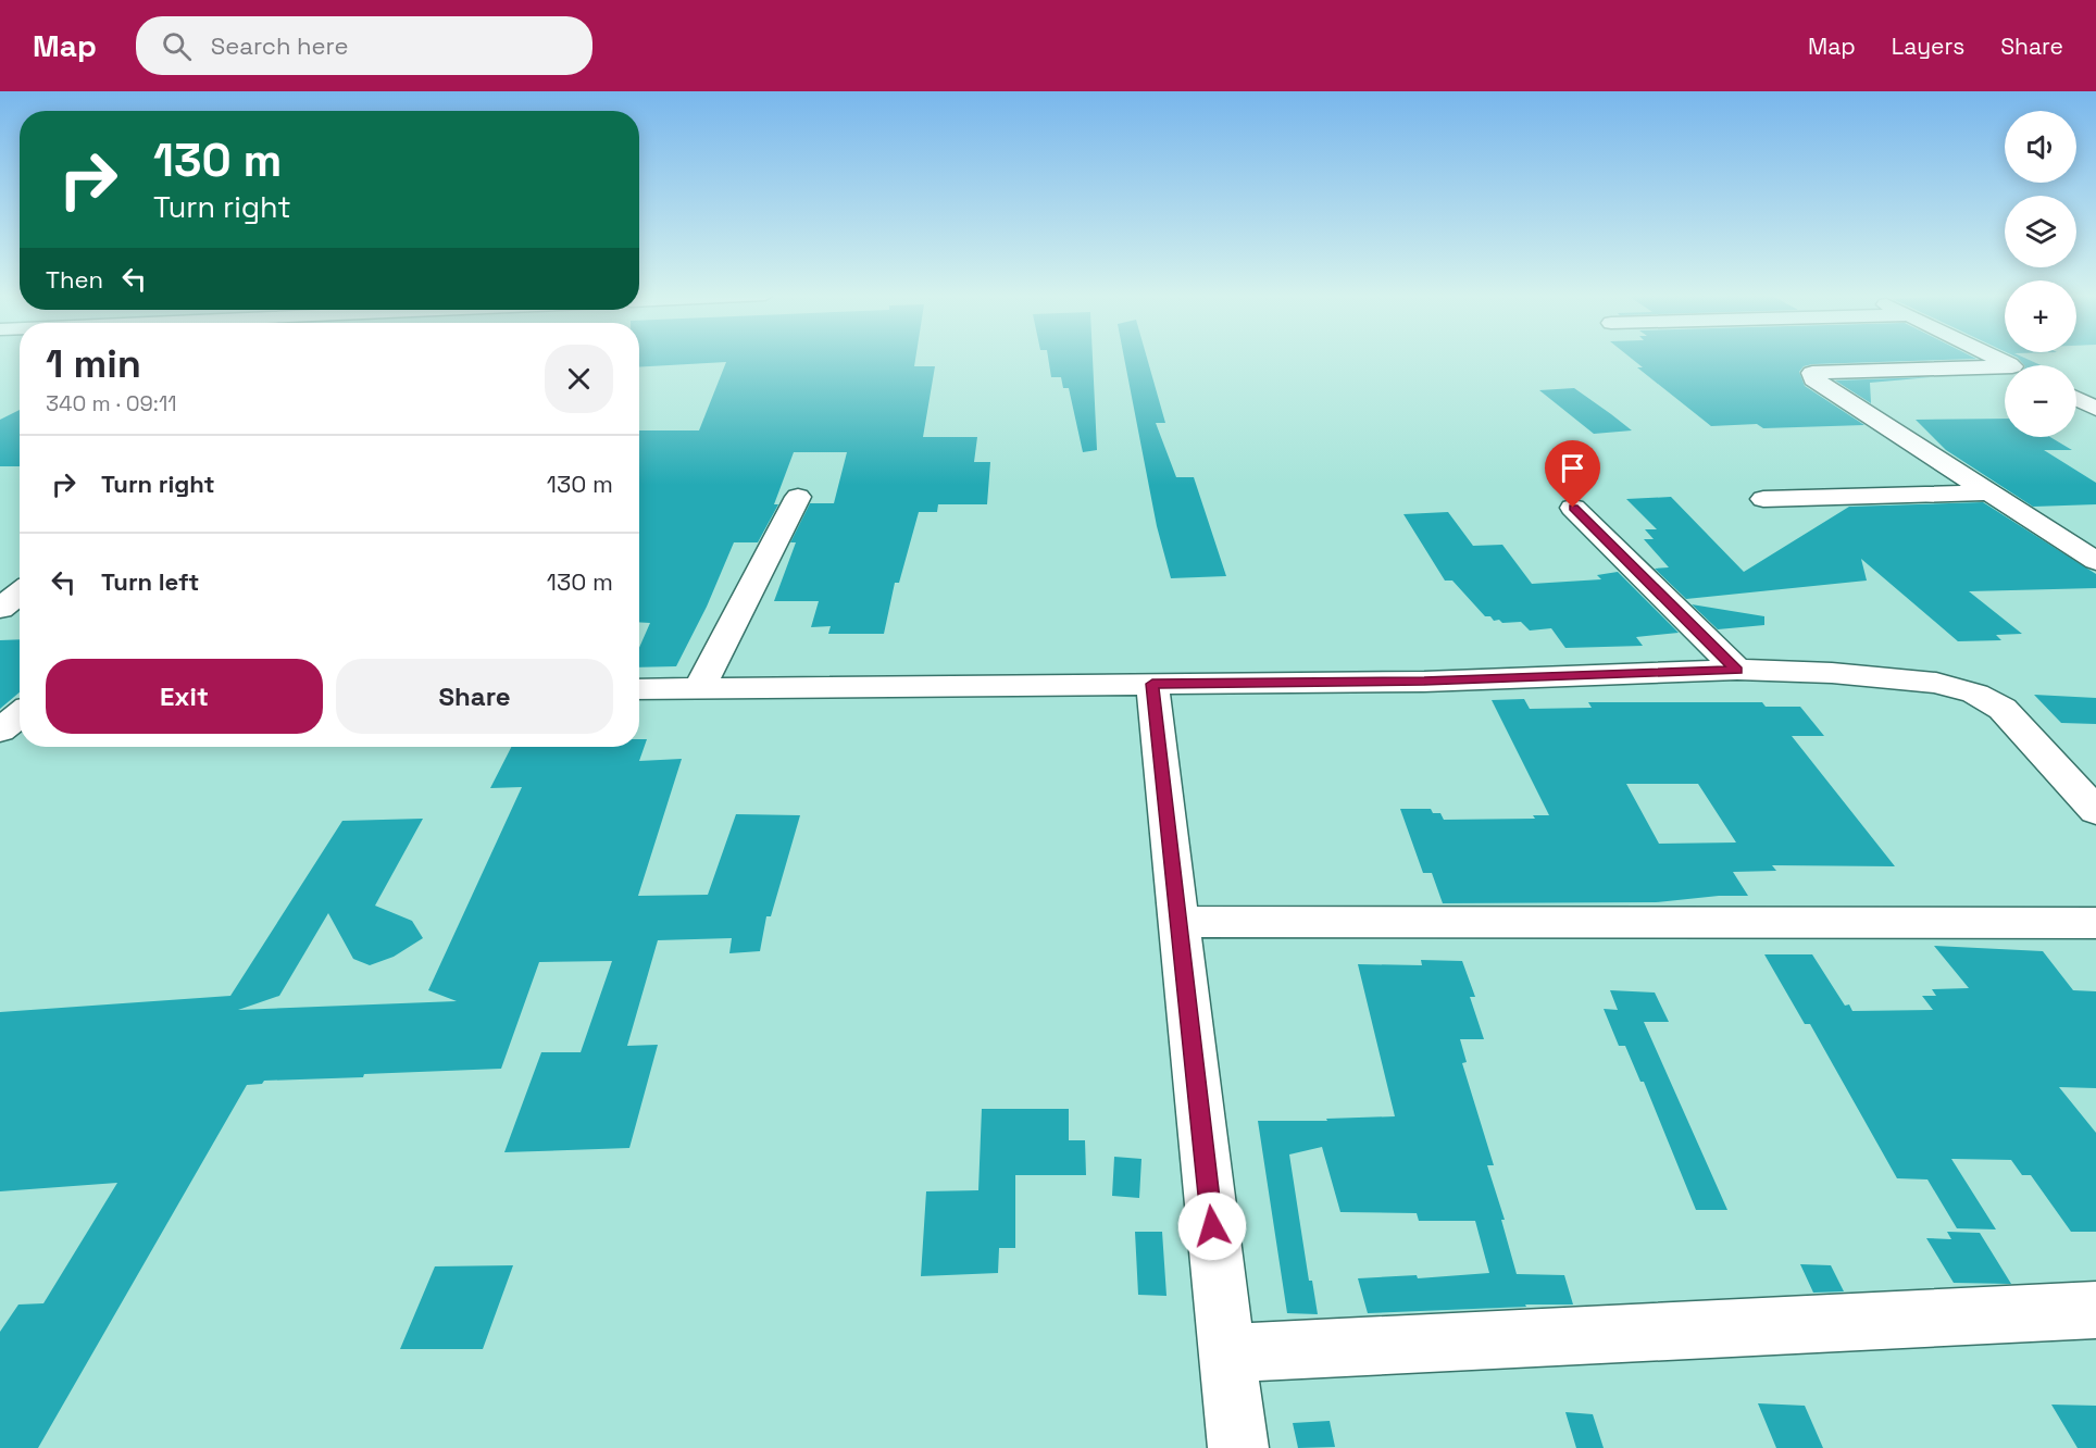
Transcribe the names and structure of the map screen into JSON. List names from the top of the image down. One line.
{"page":{"header":"Map","search":"Search here","nav":["Map","Layers","Share"],"map_buttons":["+","−"],"turn":["130 m","Turn right"],"then":"Then","heading":["1 min","340 m · 09:11"],"list":[{"name":"Turn right","value":"130 m"},{"name":"Turn left","value":"130 m"}],"buttons":["Exit","Share"]}}
